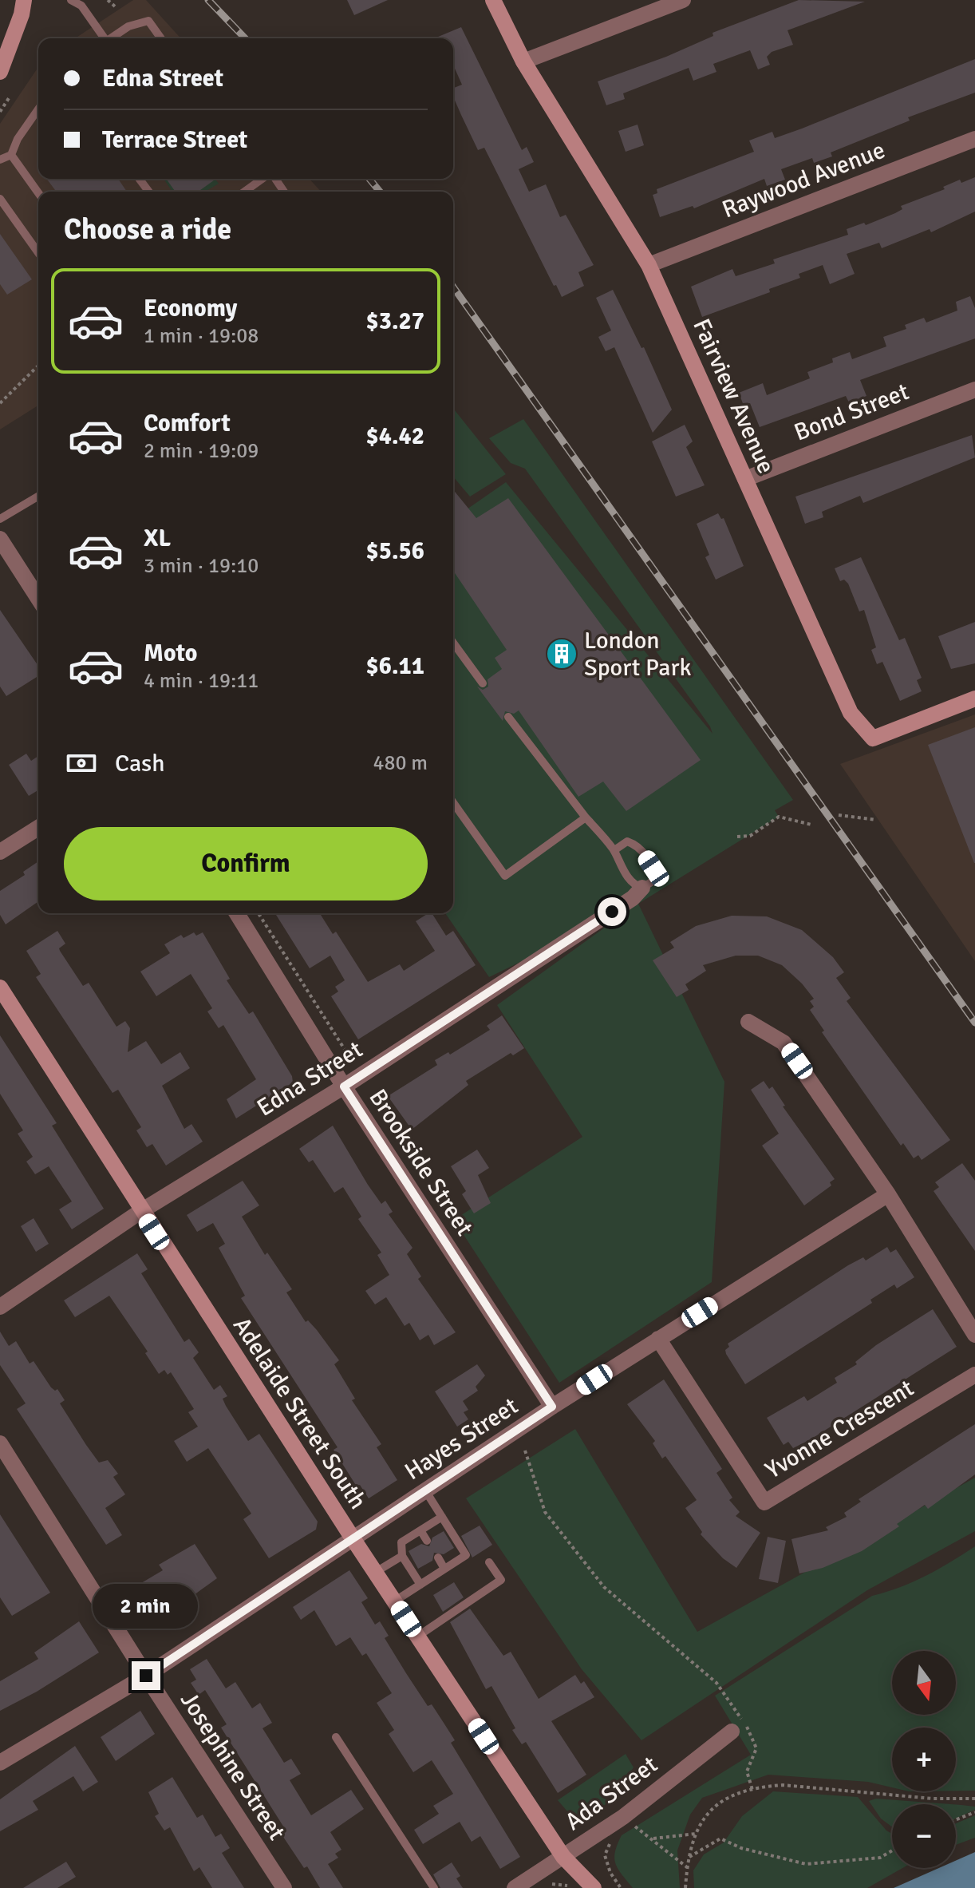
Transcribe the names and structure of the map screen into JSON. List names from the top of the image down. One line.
{"streets":{"main road":["Fairview Avenue","Adelaide Street South"],"street":["Raywood Avenue","Bond Street","Edna Street","Brookside Street","Yvonne Crescent","Hayes Street","Josephine Street","Ada Street"]},"crossings":[["Raywood Avenue","Fairview Avenue"],["Fairview Avenue","Bond Street"],["Edna Street","Brookside Street"],["Edna Street","Adelaide Street South"],["Brookside Street","Hayes Street"],["Adelaide Street South","Hayes Street"],["Adelaide Street South","Ada Street"],["Yvonne Crescent","Hayes Street"],["Hayes Street","Josephine Street"]],"places":{"building":["London Sport Park"]},"north":"bottom","page":{"banner":["Edna Street","Terrace Street"],"heading":"Choose a ride","list":[{"name":"Economy","note":"1 min · 19:08","value":"$3.27"},{"name":"Comfort","note":"2 min · 19:09","value":"$4.42"},{"name":"XL","note":"3 min · 19:10","value":"$5.56"},{"name":"Moto","note":"4 min · 19:11","value":"$6.11"}],"pay":["Cash","480 m"],"buttons":"Confirm","bubble":"2 min","map_buttons":["+","−"]}}
